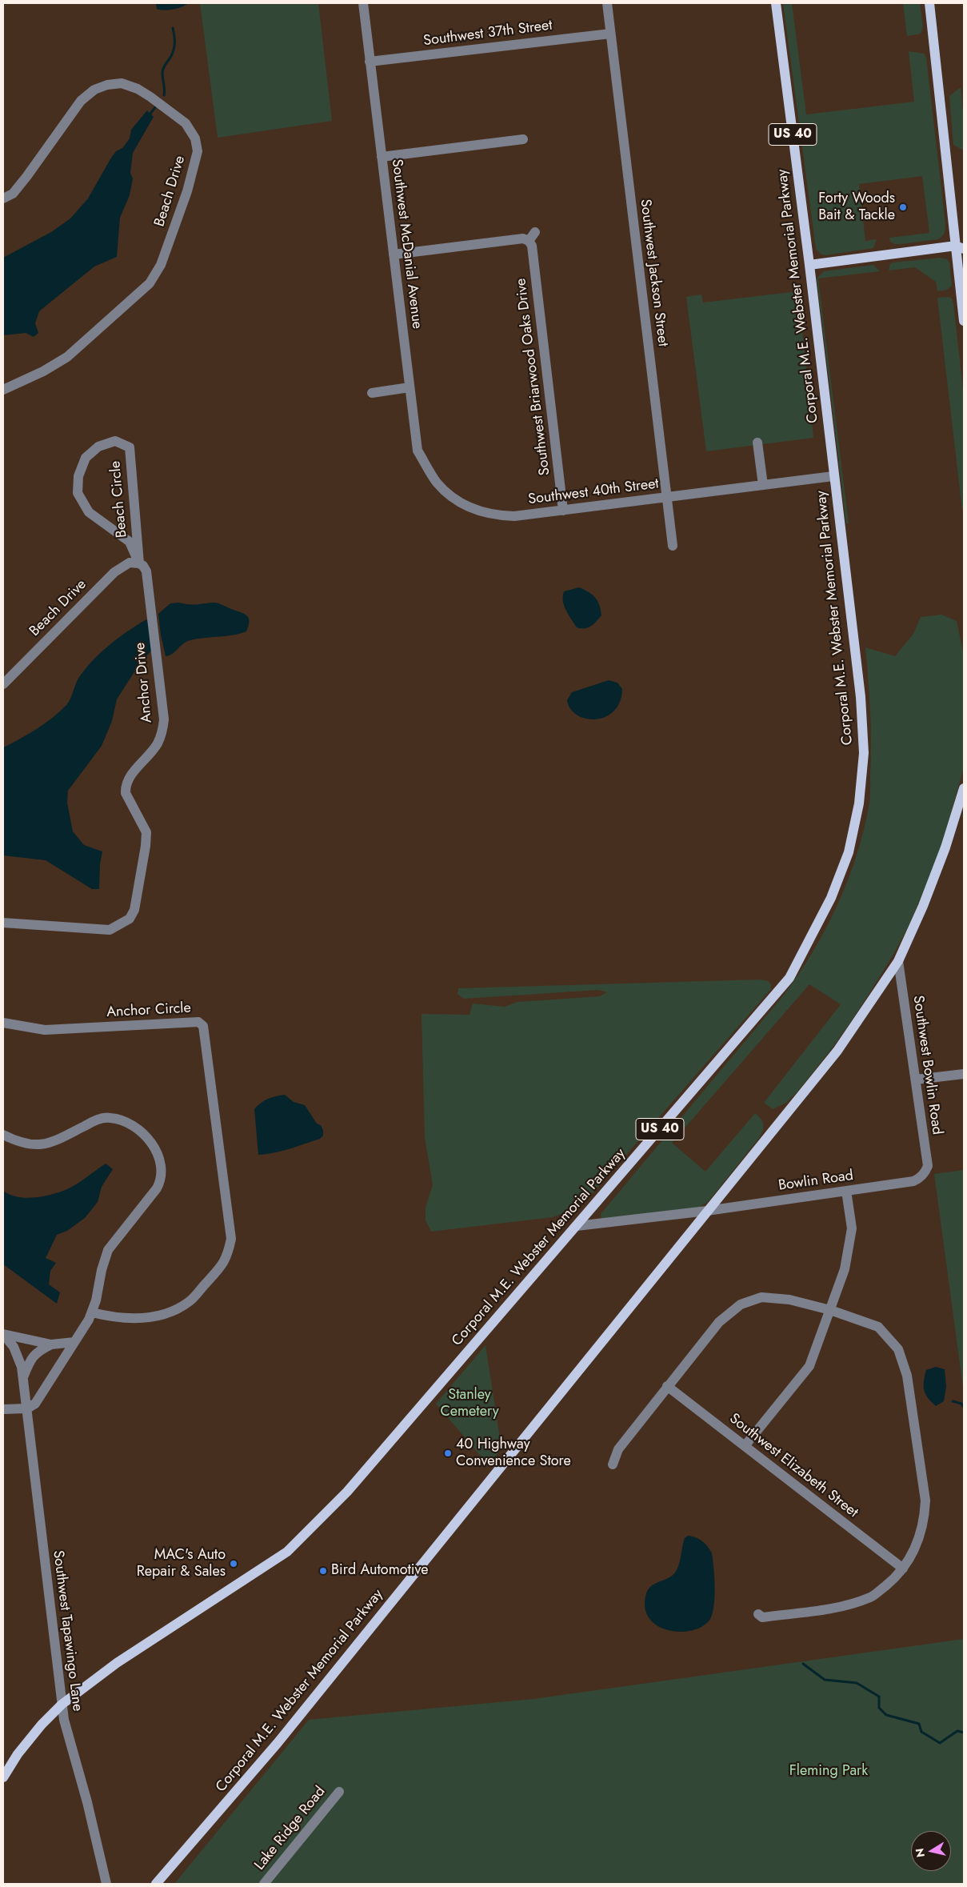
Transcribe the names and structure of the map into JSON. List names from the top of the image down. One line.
{"streets":{"main road":["US 40","Corporal M.E. Webster Memorial Parkway"],"street":["Southwest 37th Street","Beach Drive","Southwest McDanial Avenue","Southwest Jackson Street","Southwest Briarwood Oaks Drive","Southwest 40th Street","Beach Circle","Anchor Drive","Anchor Circle","Southwest Bowlin Road","Bowlin Road","Southwest Elizabeth Street","Southwest Tapawingo Lane","Lake Ridge Road"]},"crossings":[["Southwest 37th Street","Southwest McDanial Avenue"],["Southwest 37th Street","Southwest Jackson Street"],["Beach Drive","Beach Circle"],["Beach Drive","Anchor Drive"],["Southwest McDanial Avenue","Southwest 40th Street"],["Southwest Jackson Street","Southwest 40th Street"],["Corporal M.E. Webster Memorial Parkway","Southwest 40th Street"],["Corporal M.E. Webster Memorial Parkway","Southwest Bowlin Road"],["Corporal M.E. Webster Memorial Parkway","Bowlin Road"],["Corporal M.E. Webster Memorial Parkway","Southwest Tapawingo Lane"],["Southwest Briarwood Oaks Drive","Southwest 40th Street"],["Beach Circle","Anchor Drive"],["Southwest Bowlin Road","Bowlin Road"]],"parks":["Stanley Cemetery","Fleming Park"],"places":["Forty Woods Bait & Tackle","40 Highway Convenience Store","MAC's Auto Repair & Sales","Bird Automotive"],"north":"left"}
